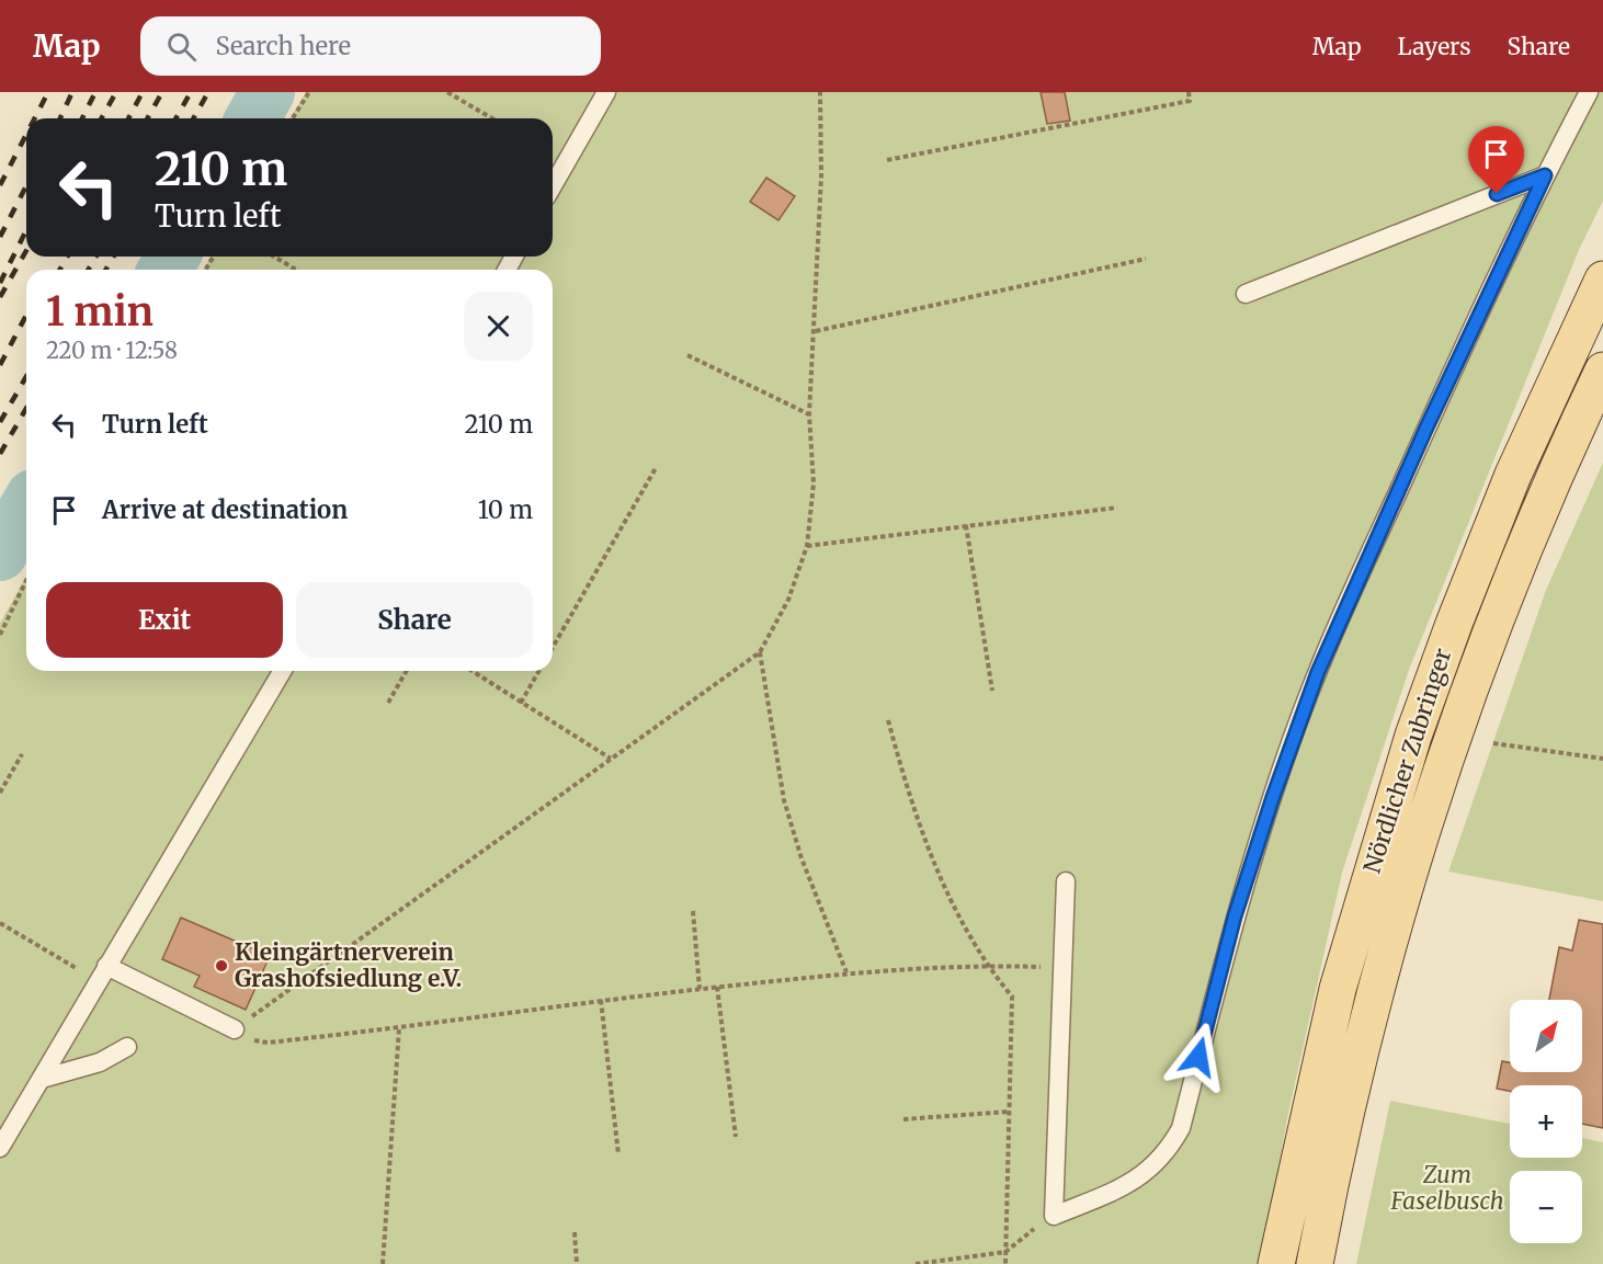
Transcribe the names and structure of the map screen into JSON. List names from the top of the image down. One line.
{"streets":{"main road":["Nördlicher Zubringer"]},"parks":["Zum Faselbusch"],"places":["Kleingärtnerverein Grashofsiedlung e.V."],"north":"top right","page":{"header":"Map","search":"Search here","nav":["Map","Layers","Share"],"turn":["210 m","Turn left"],"heading":["1 min","220 m · 12:58"],"list":[{"name":"Turn left","value":"210 m"},{"name":"Arrive at destination","value":"10 m"}],"buttons":["Exit","Share"],"map_buttons":["+","−"]}}
